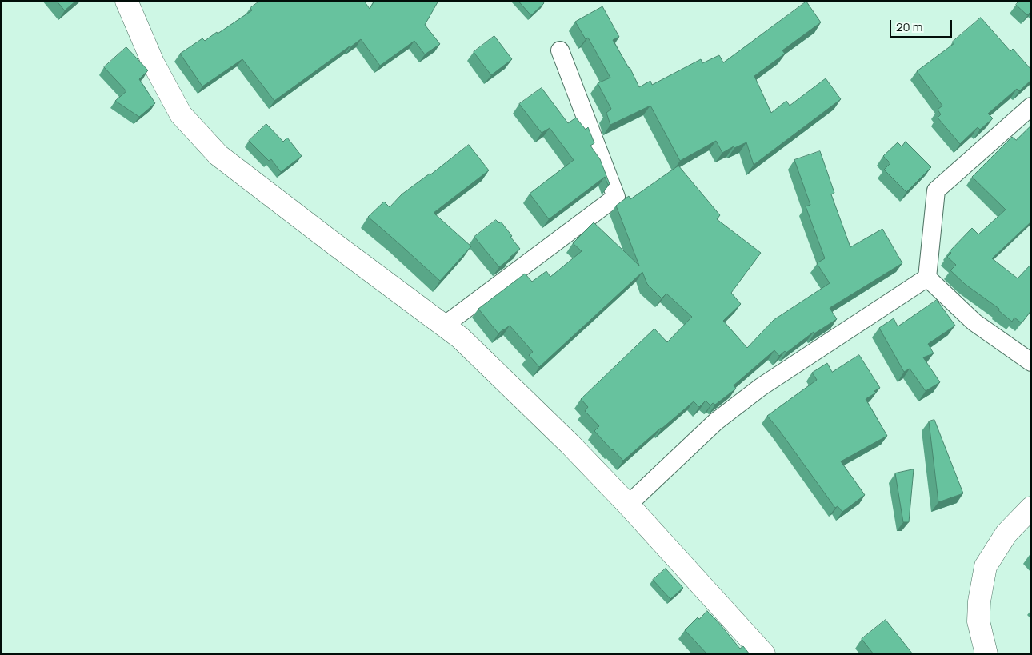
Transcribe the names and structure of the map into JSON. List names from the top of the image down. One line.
{"scale_bar":"20 m"}
